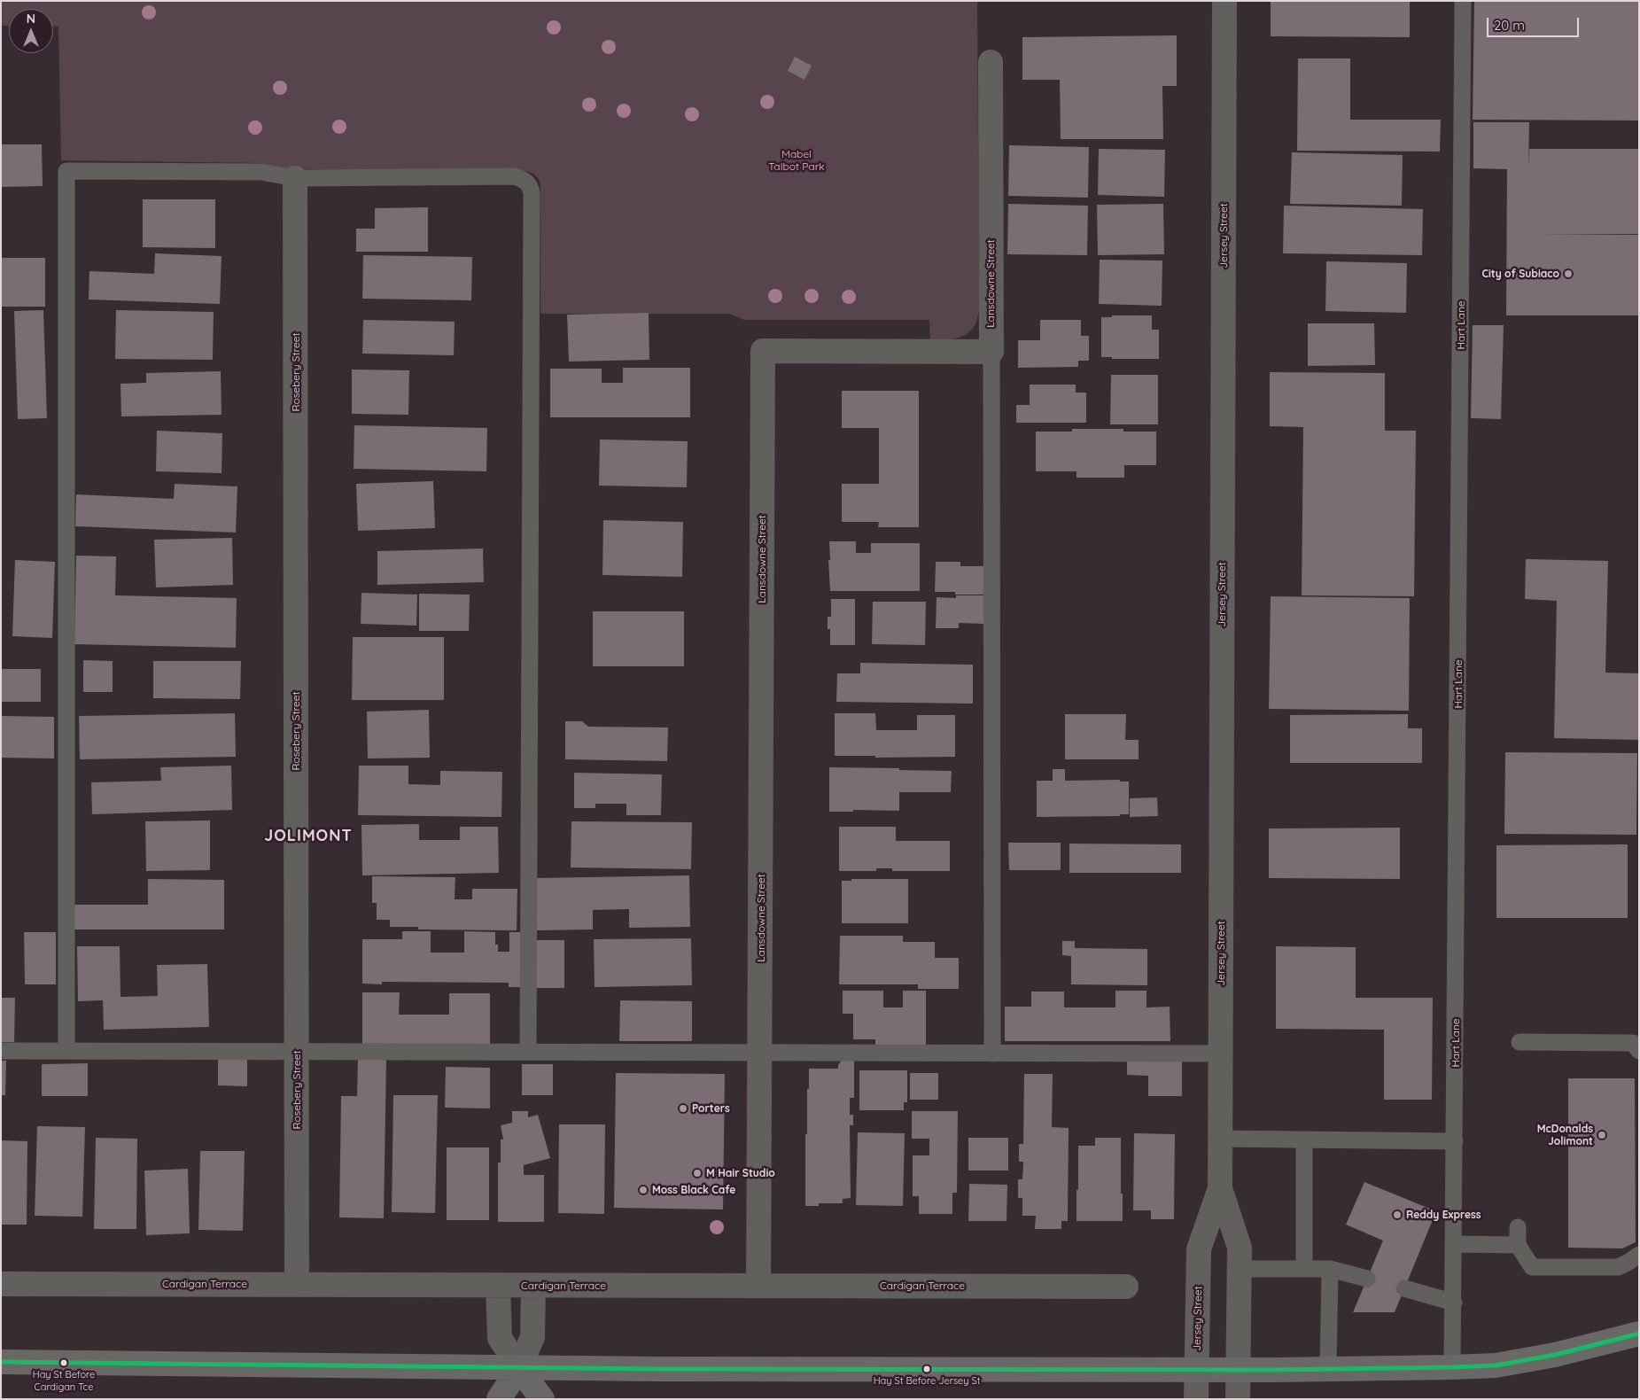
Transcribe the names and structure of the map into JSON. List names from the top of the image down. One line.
{"streets":{"street":["Jersey Street","Lansdowne Street","Rosebery Street","Cardigan Terrace"],"lane":["Hart Lane"]},"crossings":[["Lansdowne Street","Cardigan Terrace"],["Rosebery Street","Cardigan Terrace"]],"districts":["JOLIMONT"],"parks":["Mabel Talbot Park"],"places":["City of Subiaco","Porters","McDonalds Jolimont","M Hair Studio","Moss Black Cafe","Reddy Express","Hay St Before Cardigan Tce","Hay St Before Jersey St"],"scale_bar":"20 m","north":"top"}
